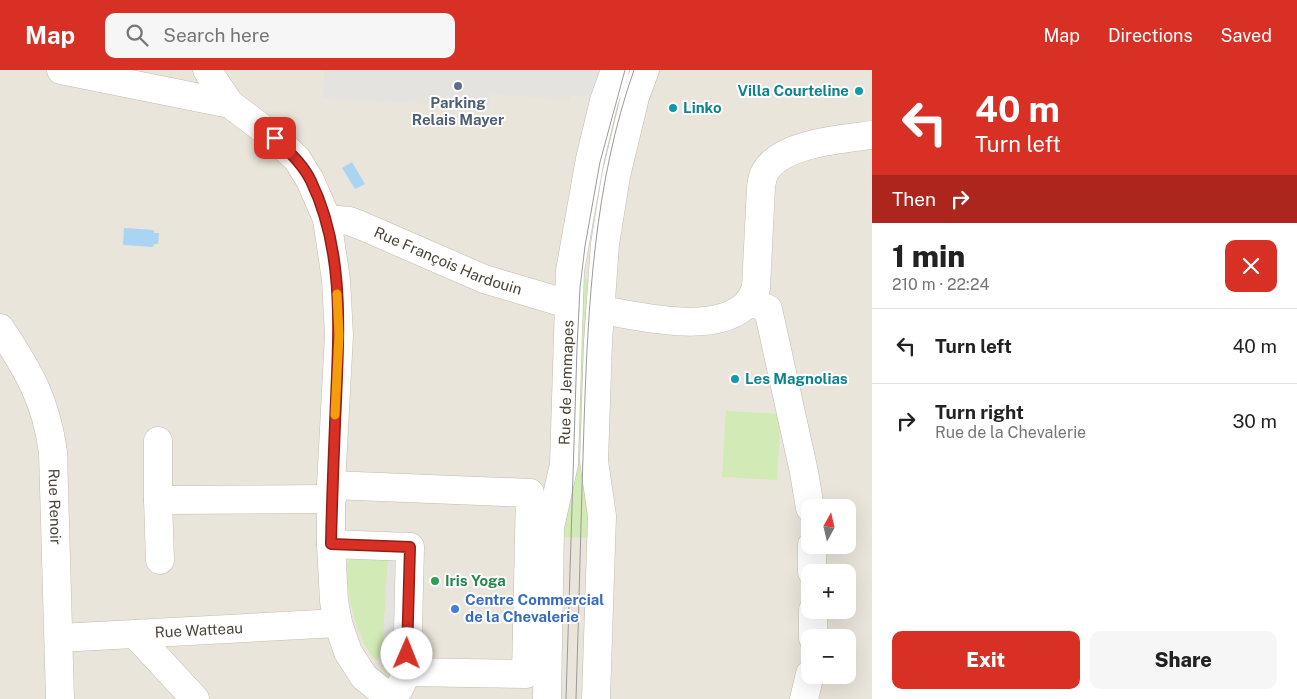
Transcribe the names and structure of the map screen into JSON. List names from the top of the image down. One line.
{"streets":{"street":["Rue François Hardouin","Rue de Jemmapes","Rue Renoir","Rue Watteau"]},"crossings":[["Rue François Hardouin","Rue de Jemmapes"],["Rue Renoir","Rue Watteau"]],"places":["Parking Relais Mayer","Villa Courteline","Linko","Les Magnolias","Iris Yoga","Centre Commercial de la Chevalerie"],"north":"top","page":{"header":"Map","search":"Search here","nav":["Map","Directions","Saved"],"turn":["40 m","Turn left"],"then":"Then","heading":["1 min","210 m · 22:24"],"list":[{"name":"Turn left","value":"40 m"},{"name":"Turn right","note":"Rue de la Chevalerie","value":"30 m"}],"map_buttons":["+","−"],"buttons":["Exit","Share"]}}
